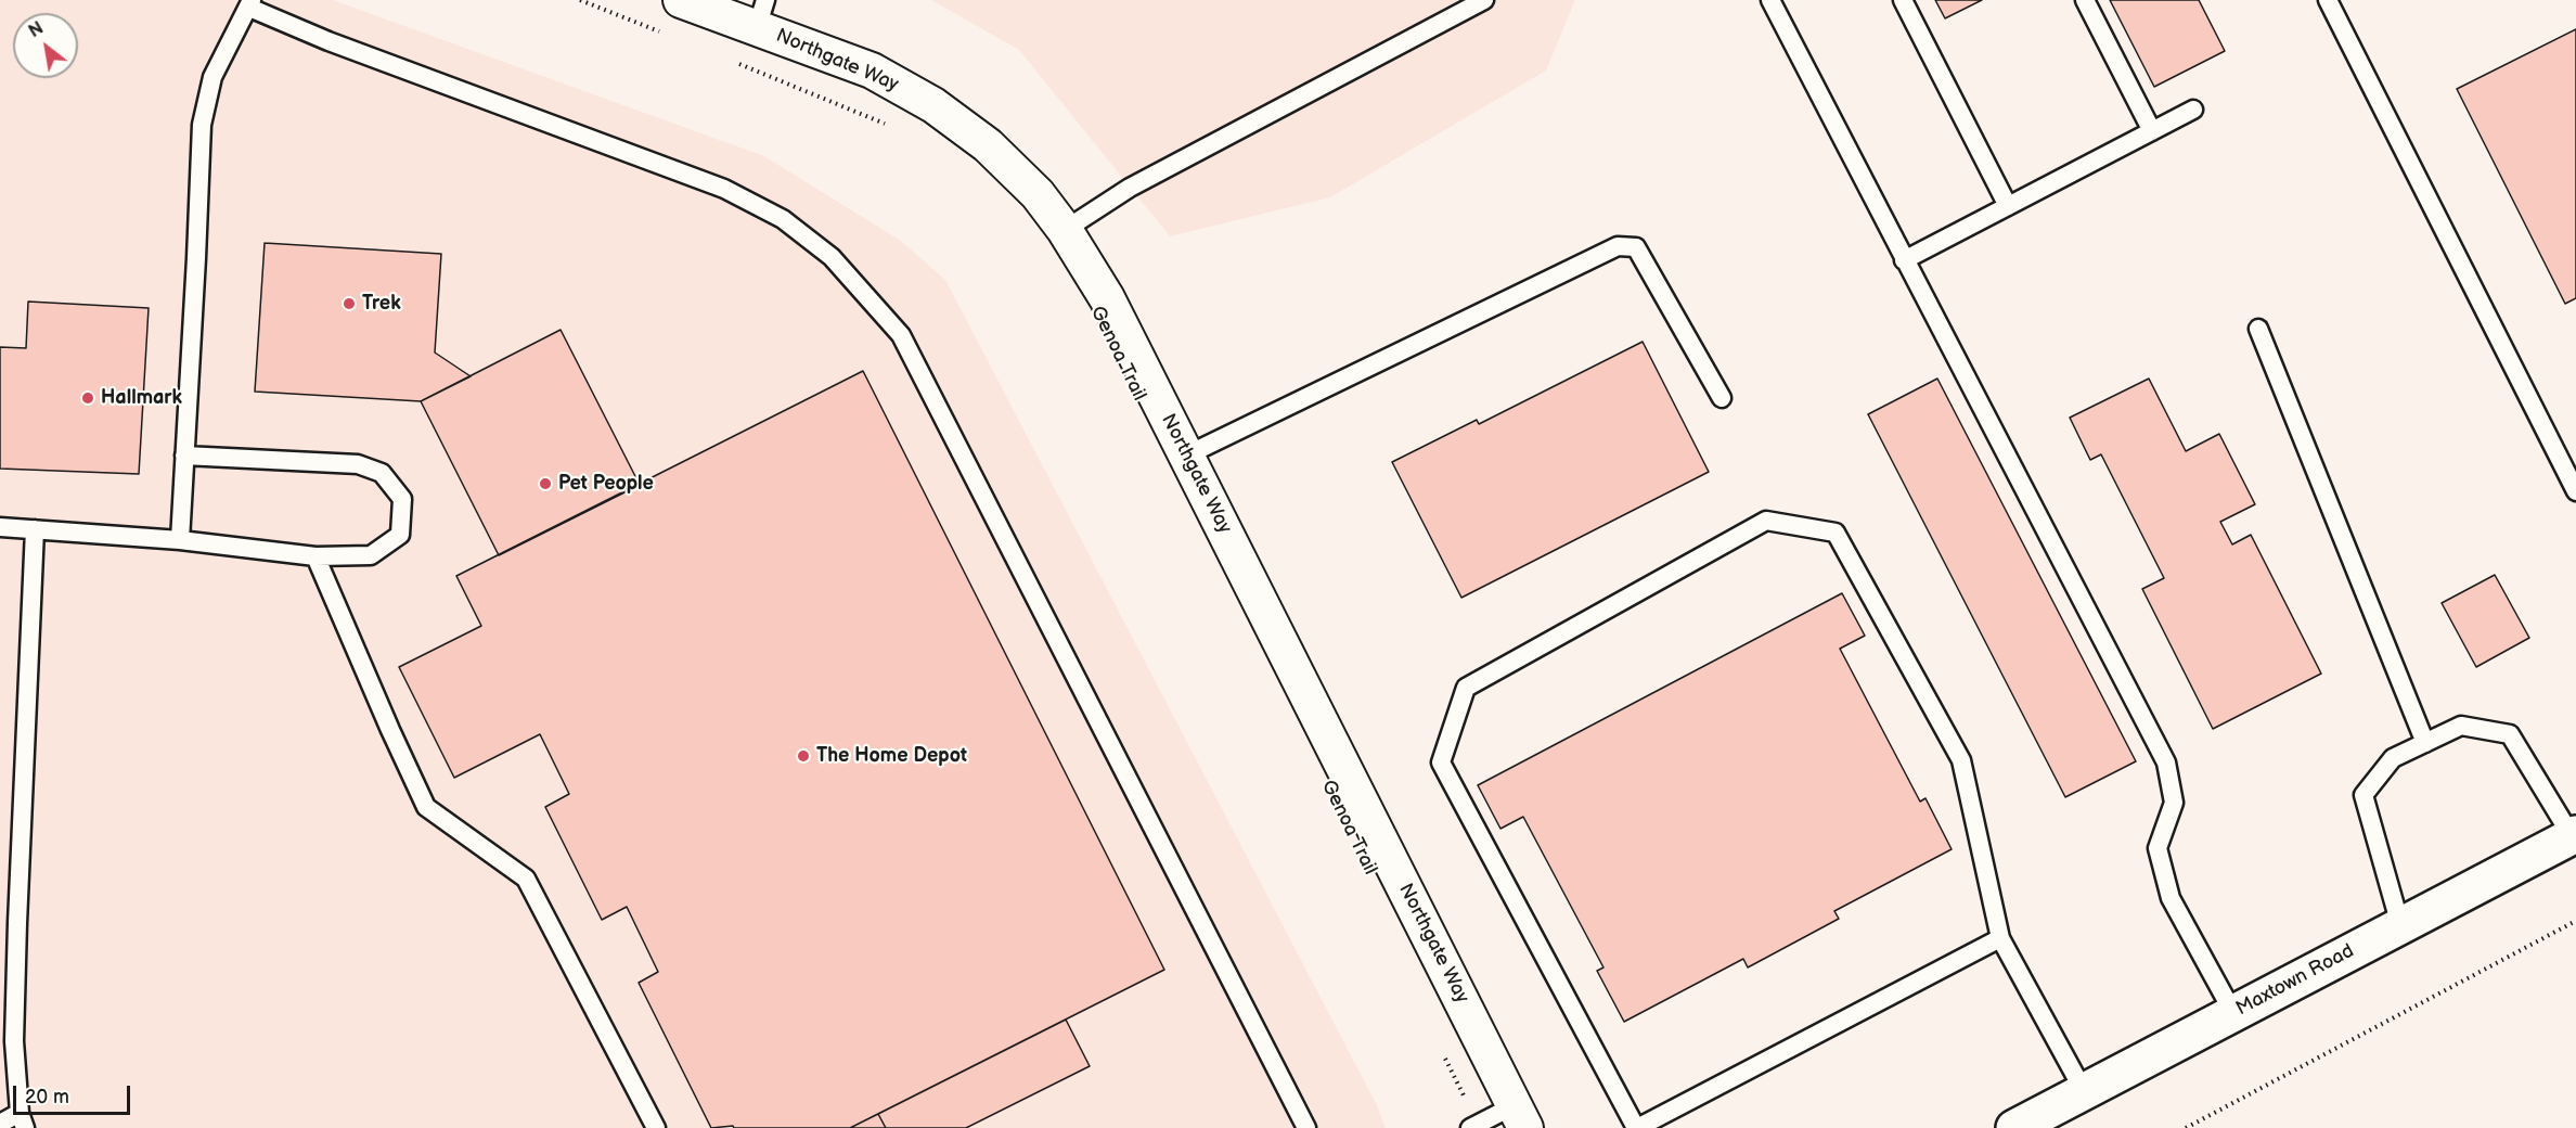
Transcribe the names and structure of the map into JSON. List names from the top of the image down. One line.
{"streets":{"main road":["Maxtown Road"],"street":["Northgate Way"]},"places":["Trek","Hallmark","Pet People","The Home Depot"],"scale_bar":"20 m","north":"top left"}
